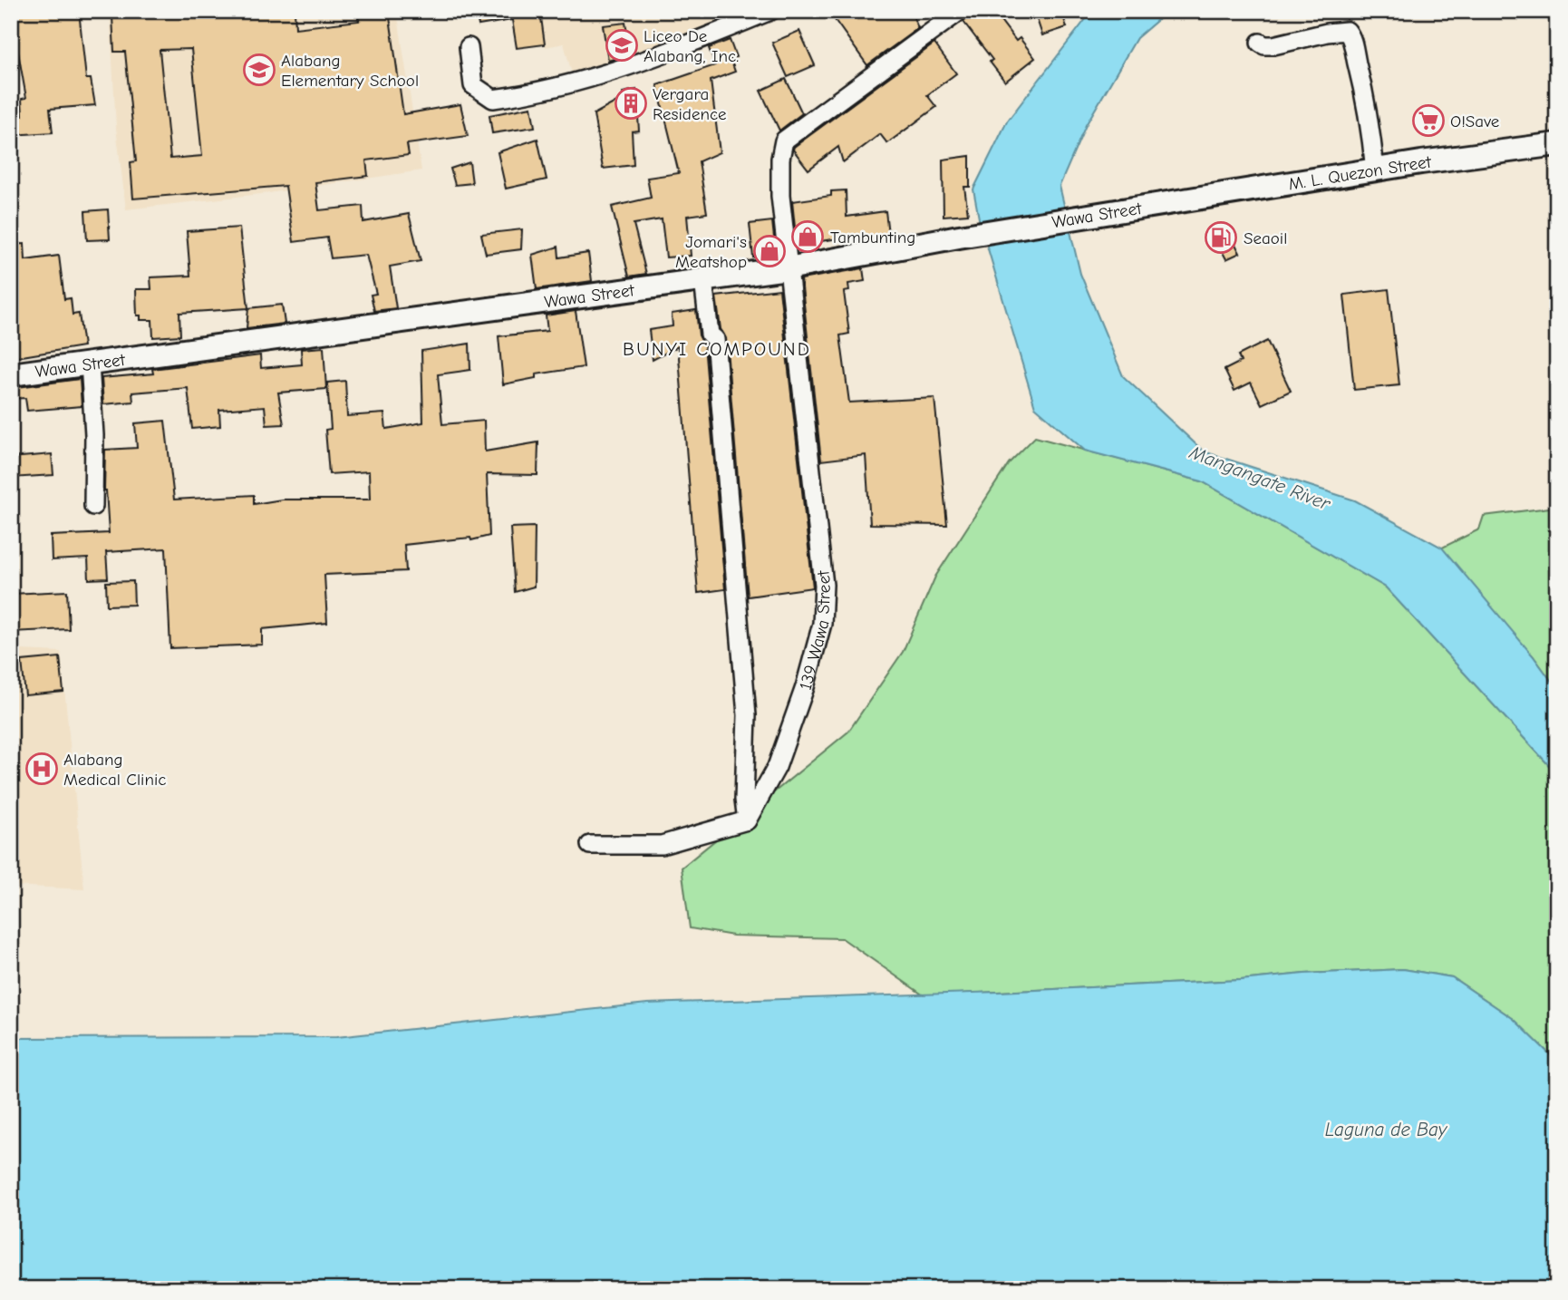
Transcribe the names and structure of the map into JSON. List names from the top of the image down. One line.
{"streets":{"main road":["M. L. Quezon Street","Wawa Street"],"street":["139 Wawa Street"]},"crossings":[["M. L. Quezon Street","Wawa Street"],["Wawa Street","139 Wawa Street"]],"districts":["BUNYI COMPOUND"],"water":["Mangangate River","Laguna de Bay"],"places":{"school or university":["Liceo De Alabang, Inc.","Alabang Elementary School"],"building":["Vergara Residence"],"supermarket":["O!Save"],"shop":["Tambunting","Jomari's Meatshop"],"fuel station":["Seaoil"],"hospital":["Alabang Medical Clinic"]}}
